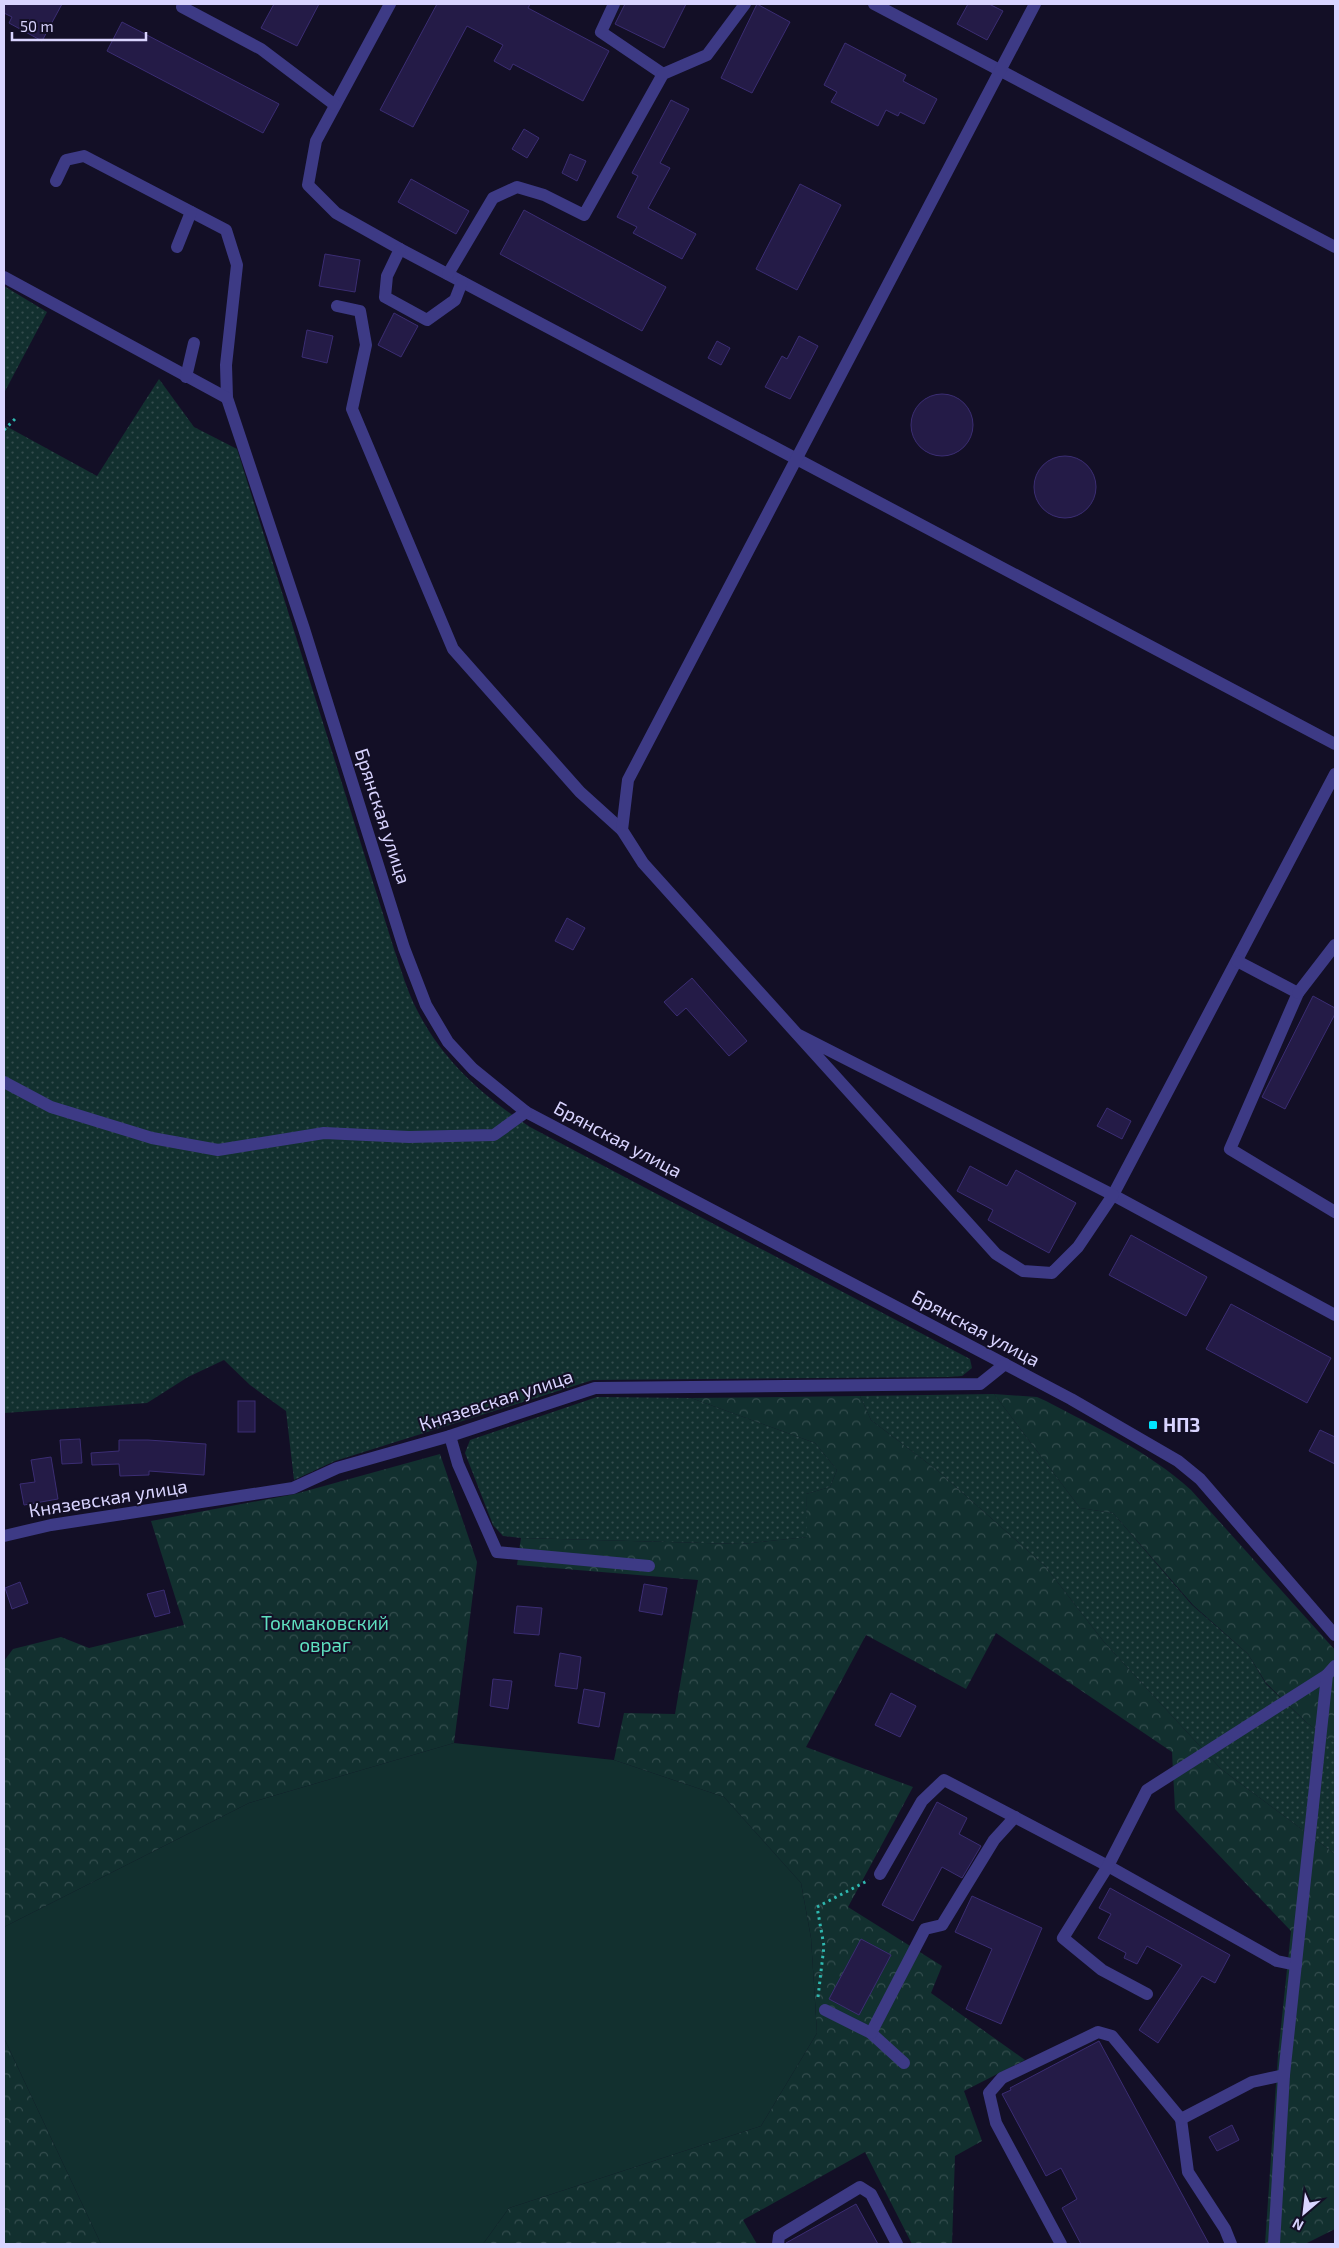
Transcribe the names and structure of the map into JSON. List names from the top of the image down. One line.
{"streets":{"street":["Брянская улица","Князевская улица"]},"crossings":[["Брянская улица","Князевская улица"]],"parks":["Токмаковский овраг"],"places":{"transit":["НПЗ"]},"scale_bar":"50 m","north":"bottom left"}
